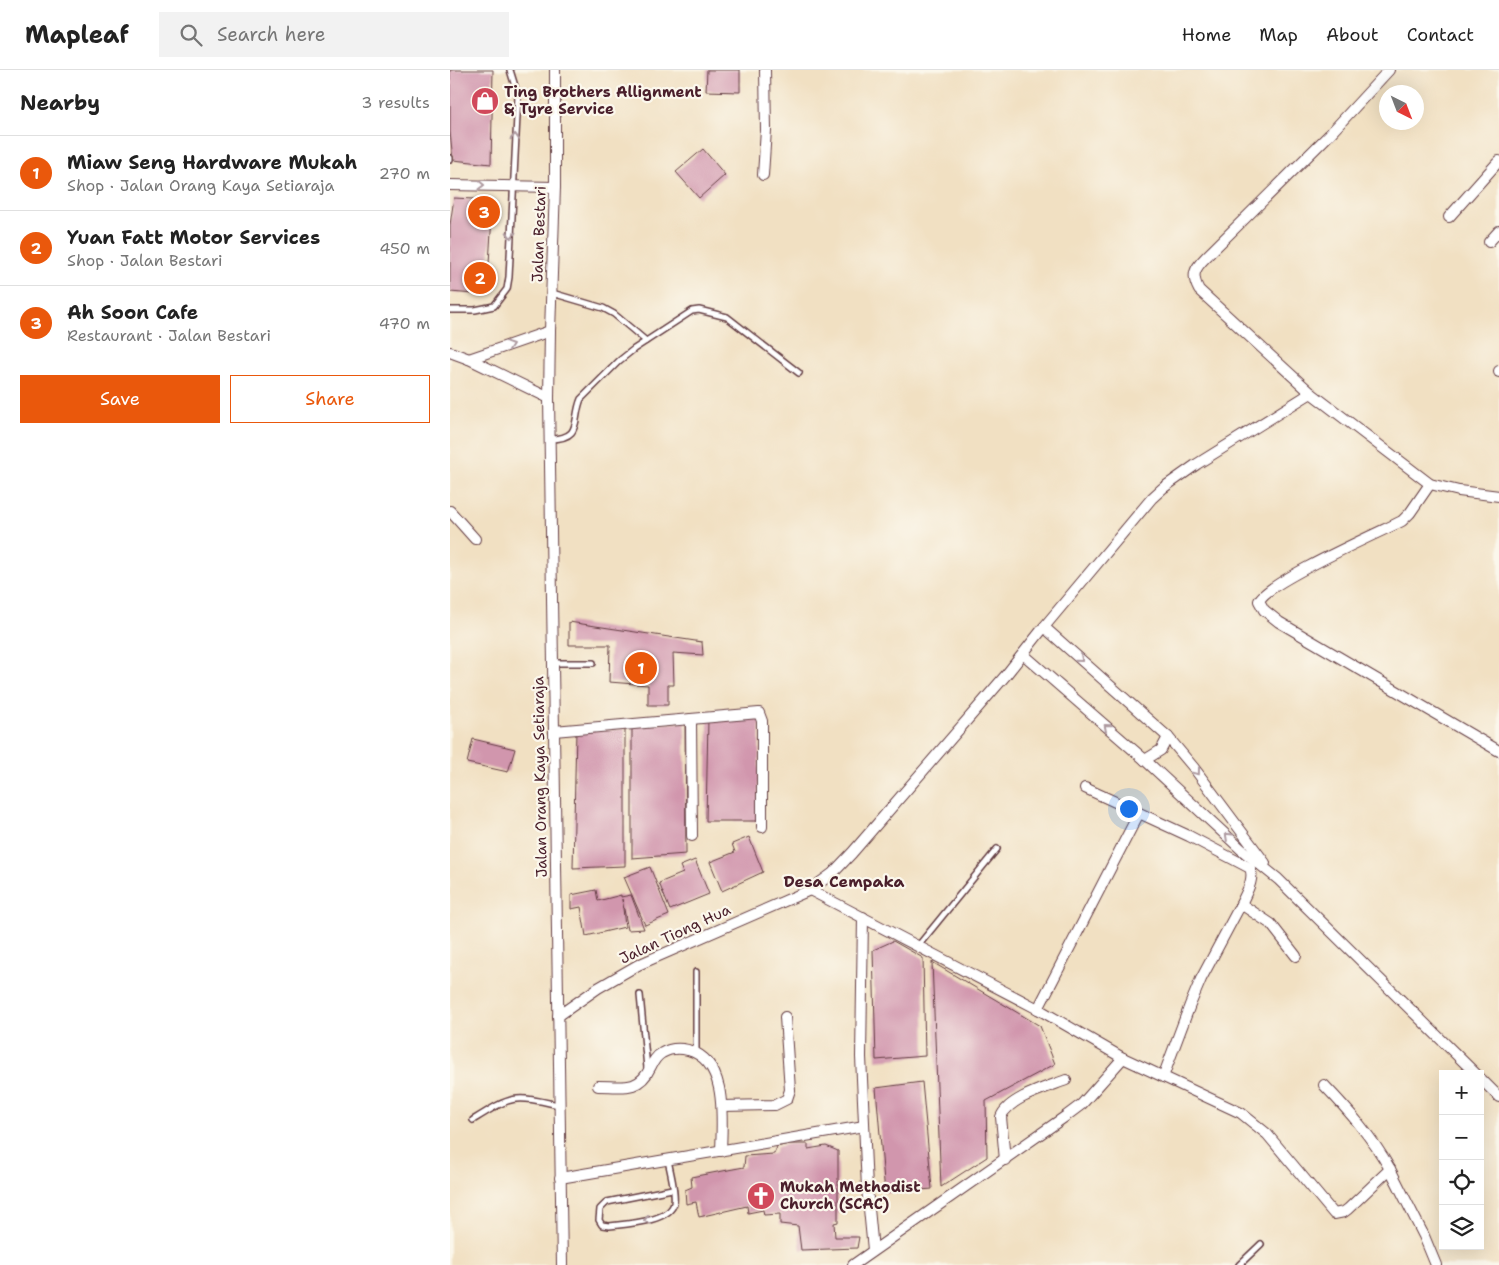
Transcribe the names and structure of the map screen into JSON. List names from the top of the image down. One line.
{"streets":{"street":["Jalan Bestari","Jalan Orang Kaya Setiaraja","Jalan Tiong Hua"]},"crossings":[["Jalan Bestari","Jalan Orang Kaya Setiaraja"],["Jalan Orang Kaya Setiaraja","Jalan Tiong Hua"]],"districts":["Desa Cempaka"],"places":{"shop":["Ting Brothers Allignment & Tyre Service"],"church":["Mukah Methodist Church (SCAC)"]},"north":"bottom right","page":{"header":"Mapleaf","search":"Search here","nav":["Home","Map","About","Contact"],"heading":["Nearby","3 results"],"list":[{"mark":"1","name":"Miaw Seng Hardware Mukah","note":"Shop · Jalan Orang Kaya Setiaraja","value":"270 m"},{"mark":"2","name":"Yuan Fatt Motor Services","note":"Shop · Jalan Bestari","value":"450 m"},{"mark":"3","name":"Ah Soon Cafe","note":"Restaurant · Jalan Bestari","value":"470 m"}],"pins":["3","2","1"],"buttons":["Save","Share"],"map_buttons":["+","−"]}}
